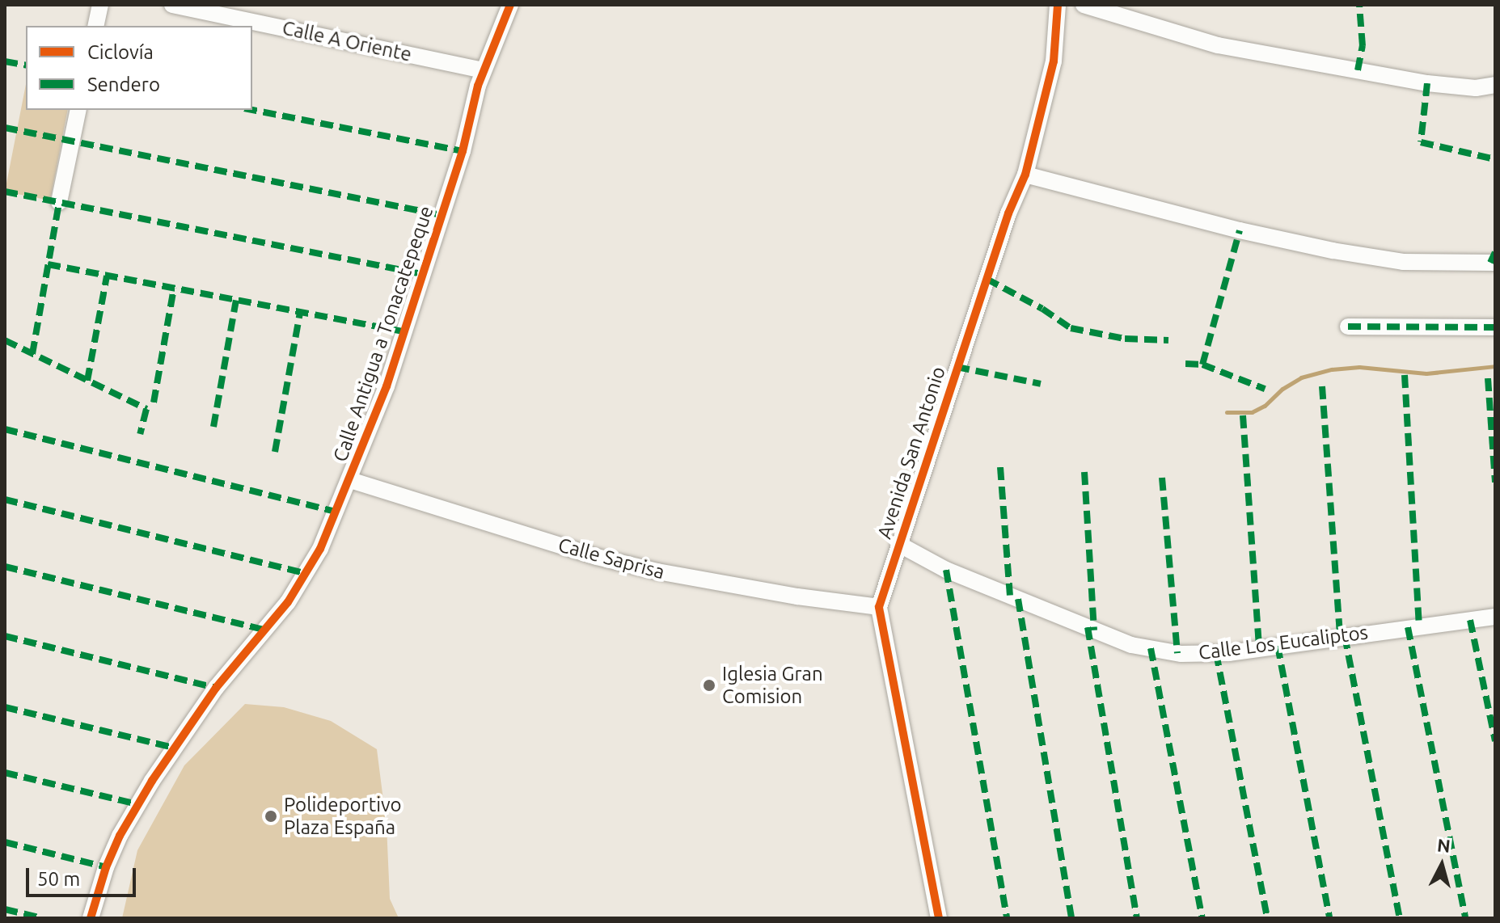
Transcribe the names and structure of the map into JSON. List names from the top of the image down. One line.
{"streets":{"street":["Calle A Oriente","Calle Antigua a Tonacatepeque","Avenida San Antonio","Calle Saprisa","Calle Los Eucaliptos"]},"crossings":[["Calle A Oriente","Calle Antigua a Tonacatepeque"],["Calle Antigua a Tonacatepeque","Calle Saprisa"],["Avenida San Antonio","Calle Saprisa"],["Avenida San Antonio","Calle Los Eucaliptos"]],"places":["Iglesia Gran Comision","Polideportivo Plaza España"],"legend":["Ciclovía","Sendero"],"scale_bar":"50 m","north":"top"}
